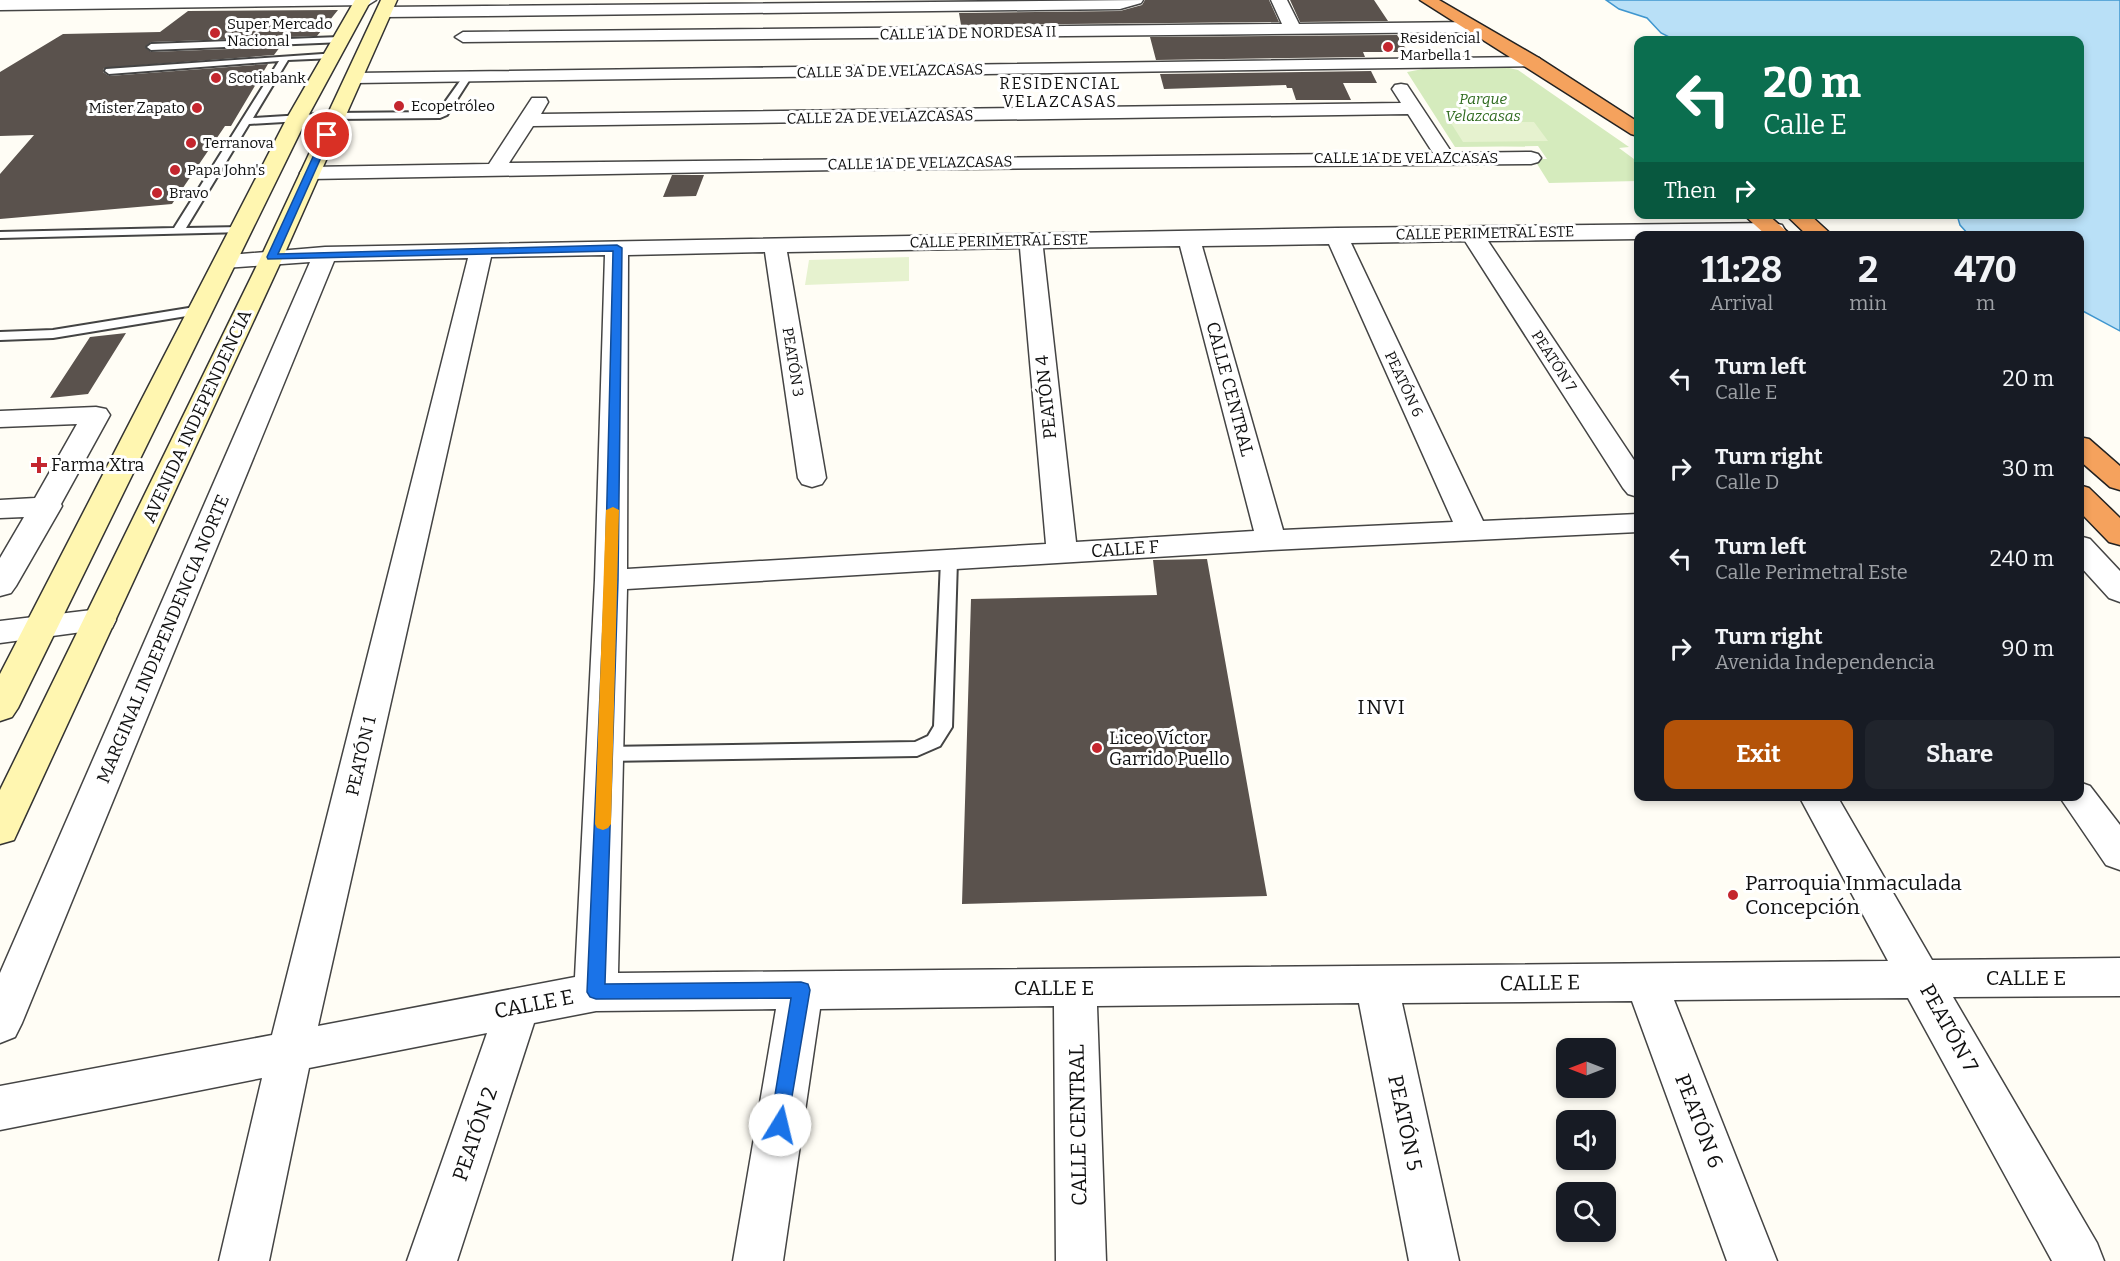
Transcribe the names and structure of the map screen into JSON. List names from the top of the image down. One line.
{"streets":{"main road":["AVENIDA INDEPENDENCIA"],"street":["CALLE 1A DE NORDESA II","CALLE 3A DE VELAZCASAS","CALLE 2A DE VELAZCASAS","CALLE 1A DE VELAZCASAS","CALLE PERIMETRAL ESTE","PEATÓN 7","PEATÓN 3","PEATÓN 6","CALLE CENTRAL","PEATÓN 4","CALLE F","MARGINAL INDEPENDENCIA NORTE","PEATÓN 1","CALLE E","PEATÓN 5","PEATÓN 2"]},"crossings":[["CALLE 3A DE VELAZCASAS","AVENIDA INDEPENDENCIA"],["CALLE 1A DE VELAZCASAS","AVENIDA INDEPENDENCIA"],["CALLE PERIMETRAL ESTE","PEATÓN 7"],["CALLE PERIMETRAL ESTE","PEATÓN 3"],["CALLE PERIMETRAL ESTE","PEATÓN 6"],["CALLE PERIMETRAL ESTE","CALLE CENTRAL"],["CALLE PERIMETRAL ESTE","PEATÓN 4"],["CALLE PERIMETRAL ESTE","AVENIDA INDEPENDENCIA"],["CALLE PERIMETRAL ESTE","MARGINAL INDEPENDENCIA NORTE"],["CALLE PERIMETRAL ESTE","PEATÓN 1"],["PEATÓN 7","CALLE E"],["PEATÓN 6","CALLE F"],["PEATÓN 6","CALLE E"],["CALLE CENTRAL","CALLE F"],["CALLE CENTRAL","CALLE E"],["PEATÓN 4","CALLE F"],["PEATÓN 1","CALLE E"],["CALLE E","PEATÓN 5"],["CALLE E","PEATÓN 2"]],"districts":["RESIDENCIAL VELAZCASAS","INVI"],"parks":["Parque Velazcasas"],"places":{"other":["Super Mercado Nacional","Residencial Marbella 1","Scotiabank","Ecopetróleo","Mister Zapato","Terranova","Papa John's","Bravo","Liceo Víctor Garrido Puello","Parroquia Inmaculada Concepción"],"health":["Farma Xtra"]},"north":"left","page":{"turn":["20 m","Calle E"],"then":"Then","eta":["11:28","Arrival","2","min","470","m"],"list":[{"name":"Turn left","note":"Calle E","value":"20 m"},{"name":"Turn right","note":"Calle D","value":"30 m"},{"name":"Turn left","note":"Calle Perimetral Este","value":"240 m"},{"name":"Turn right","note":"Avenida Independencia","value":"90 m"}],"buttons":["Exit","Share"]}}
